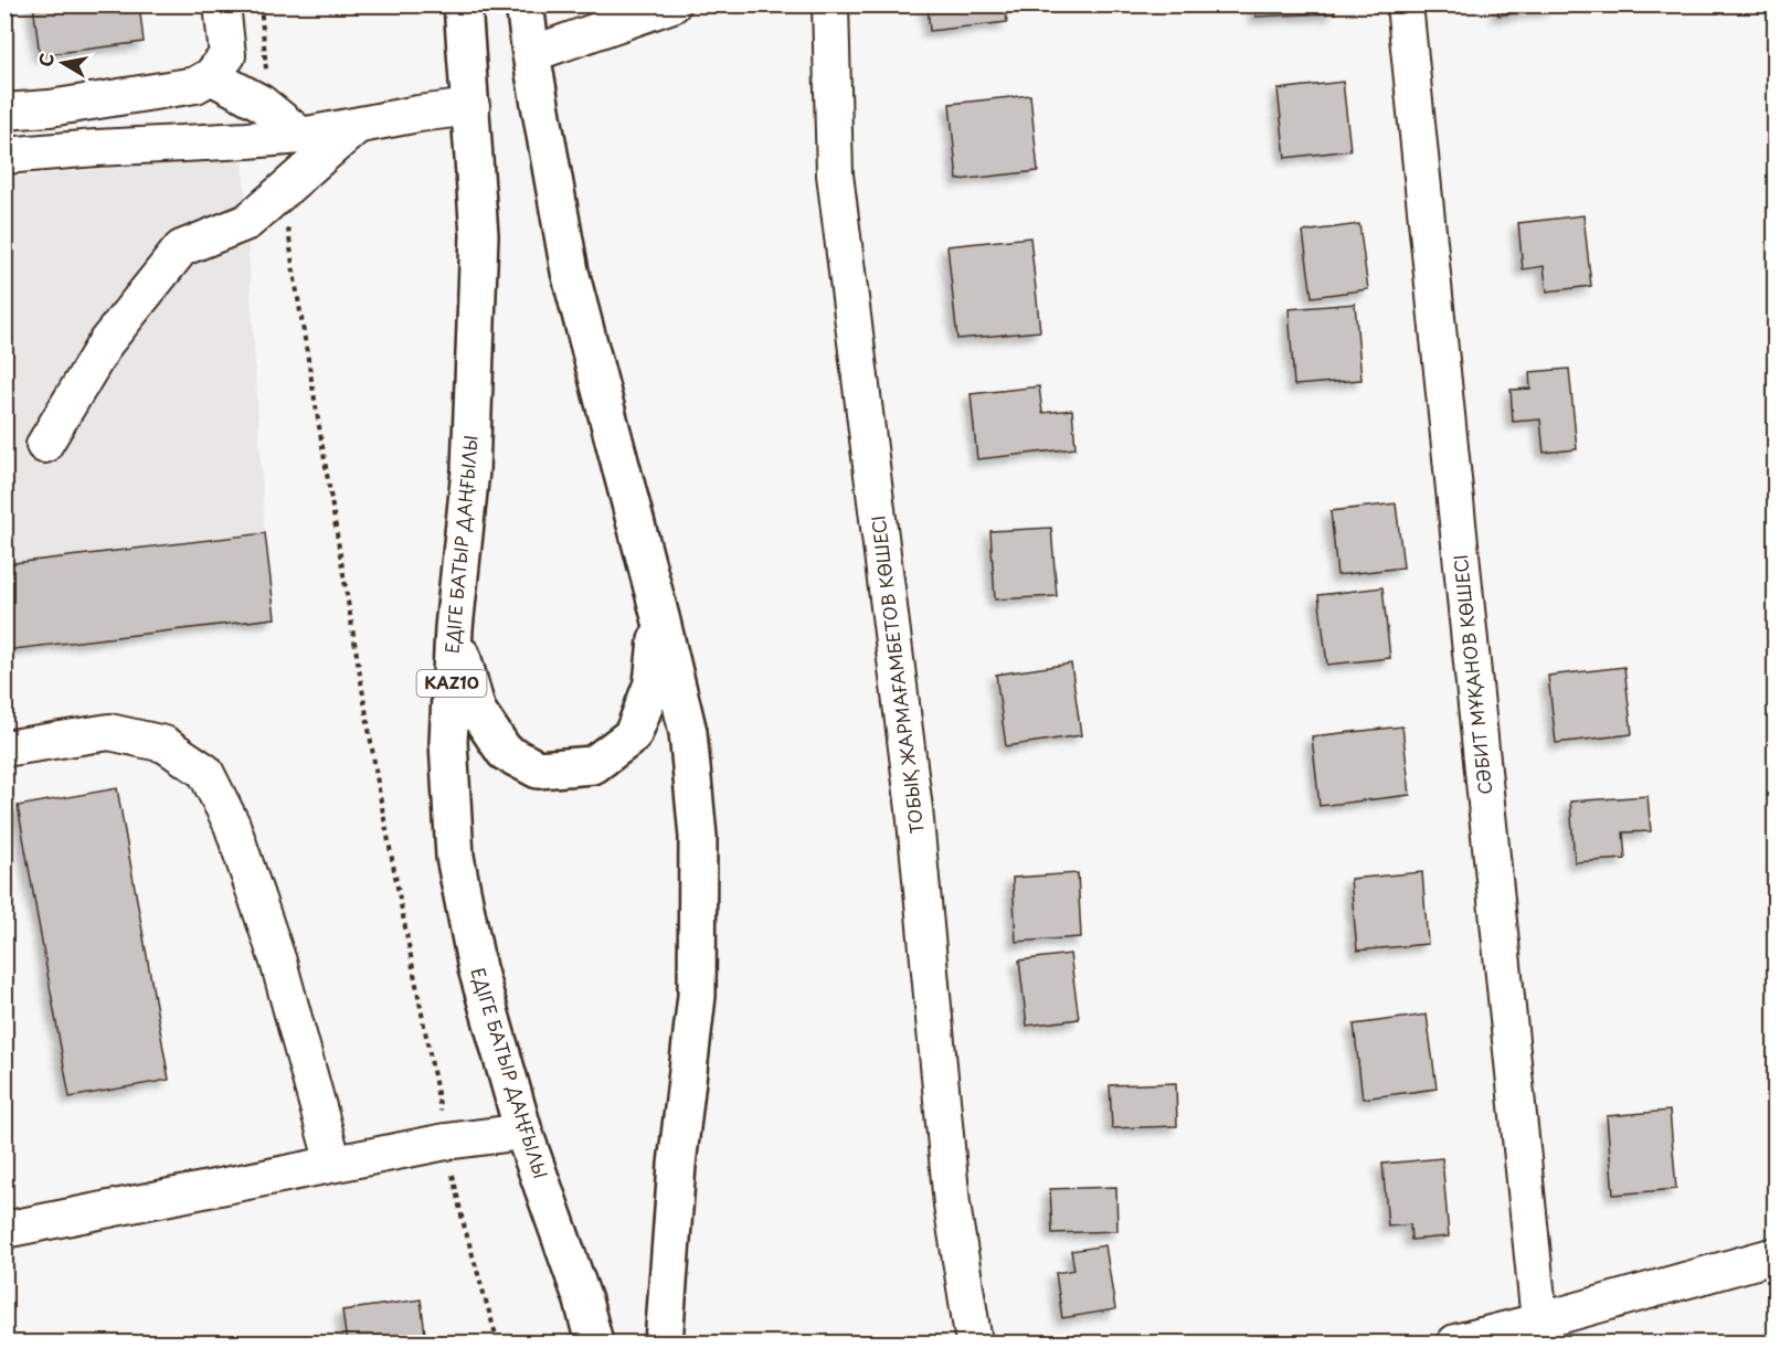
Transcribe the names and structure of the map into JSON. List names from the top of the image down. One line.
{"streets":{"main road":["ЕДІГЕ БАТЫР ДАҢҒЫЛЫ","KAZ10"],"street":["ТОБЫҚ ЖАРМАҒАМБЕТОВ КӨШЕСІ","СӘБИТ МҰҚАНОВ КӨШЕСІ"]},"north":"left"}
